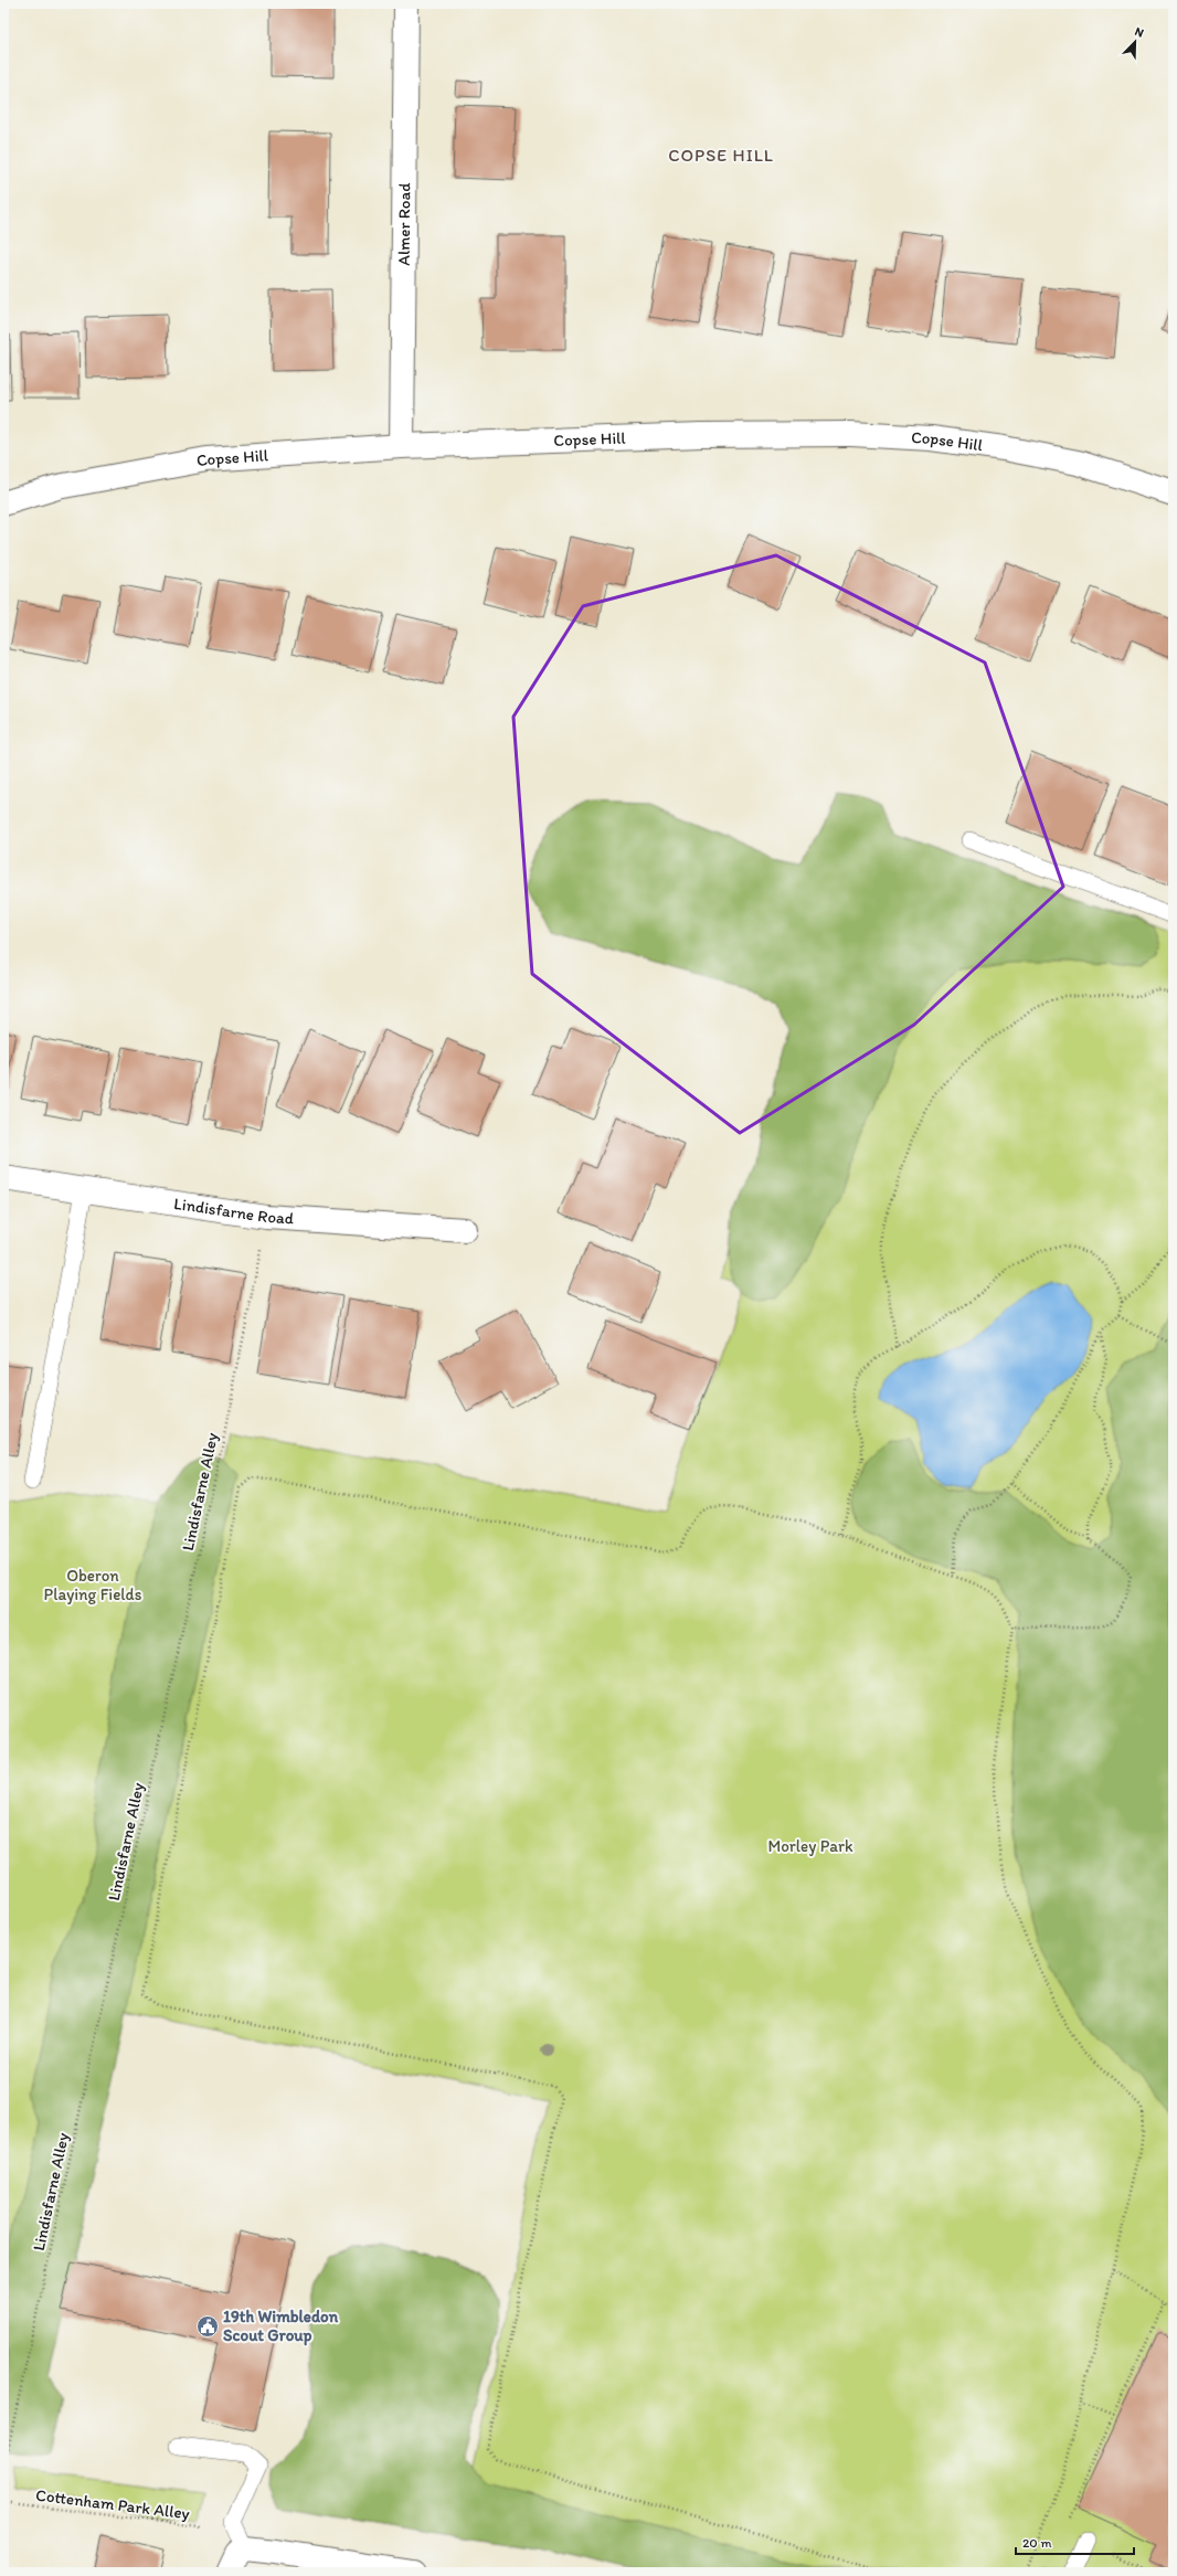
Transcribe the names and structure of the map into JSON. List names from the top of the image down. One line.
{"streets":{"street":["Almer Road","Copse Hill","Lindisfarne Road"],"path":["Lindisfarne Alley","Cottenham Park Alley"]},"crossings":[["Almer Road","Copse Hill"],["Lindisfarne Road","Lindisfarne Alley"]],"districts":["COPSE HILL"],"parks":["Oberon Playing Fields","Morley Park"],"places":{"public building":["19th Wimbledon Scout Group"]},"scale_bar":"20 m","north":"top right"}
